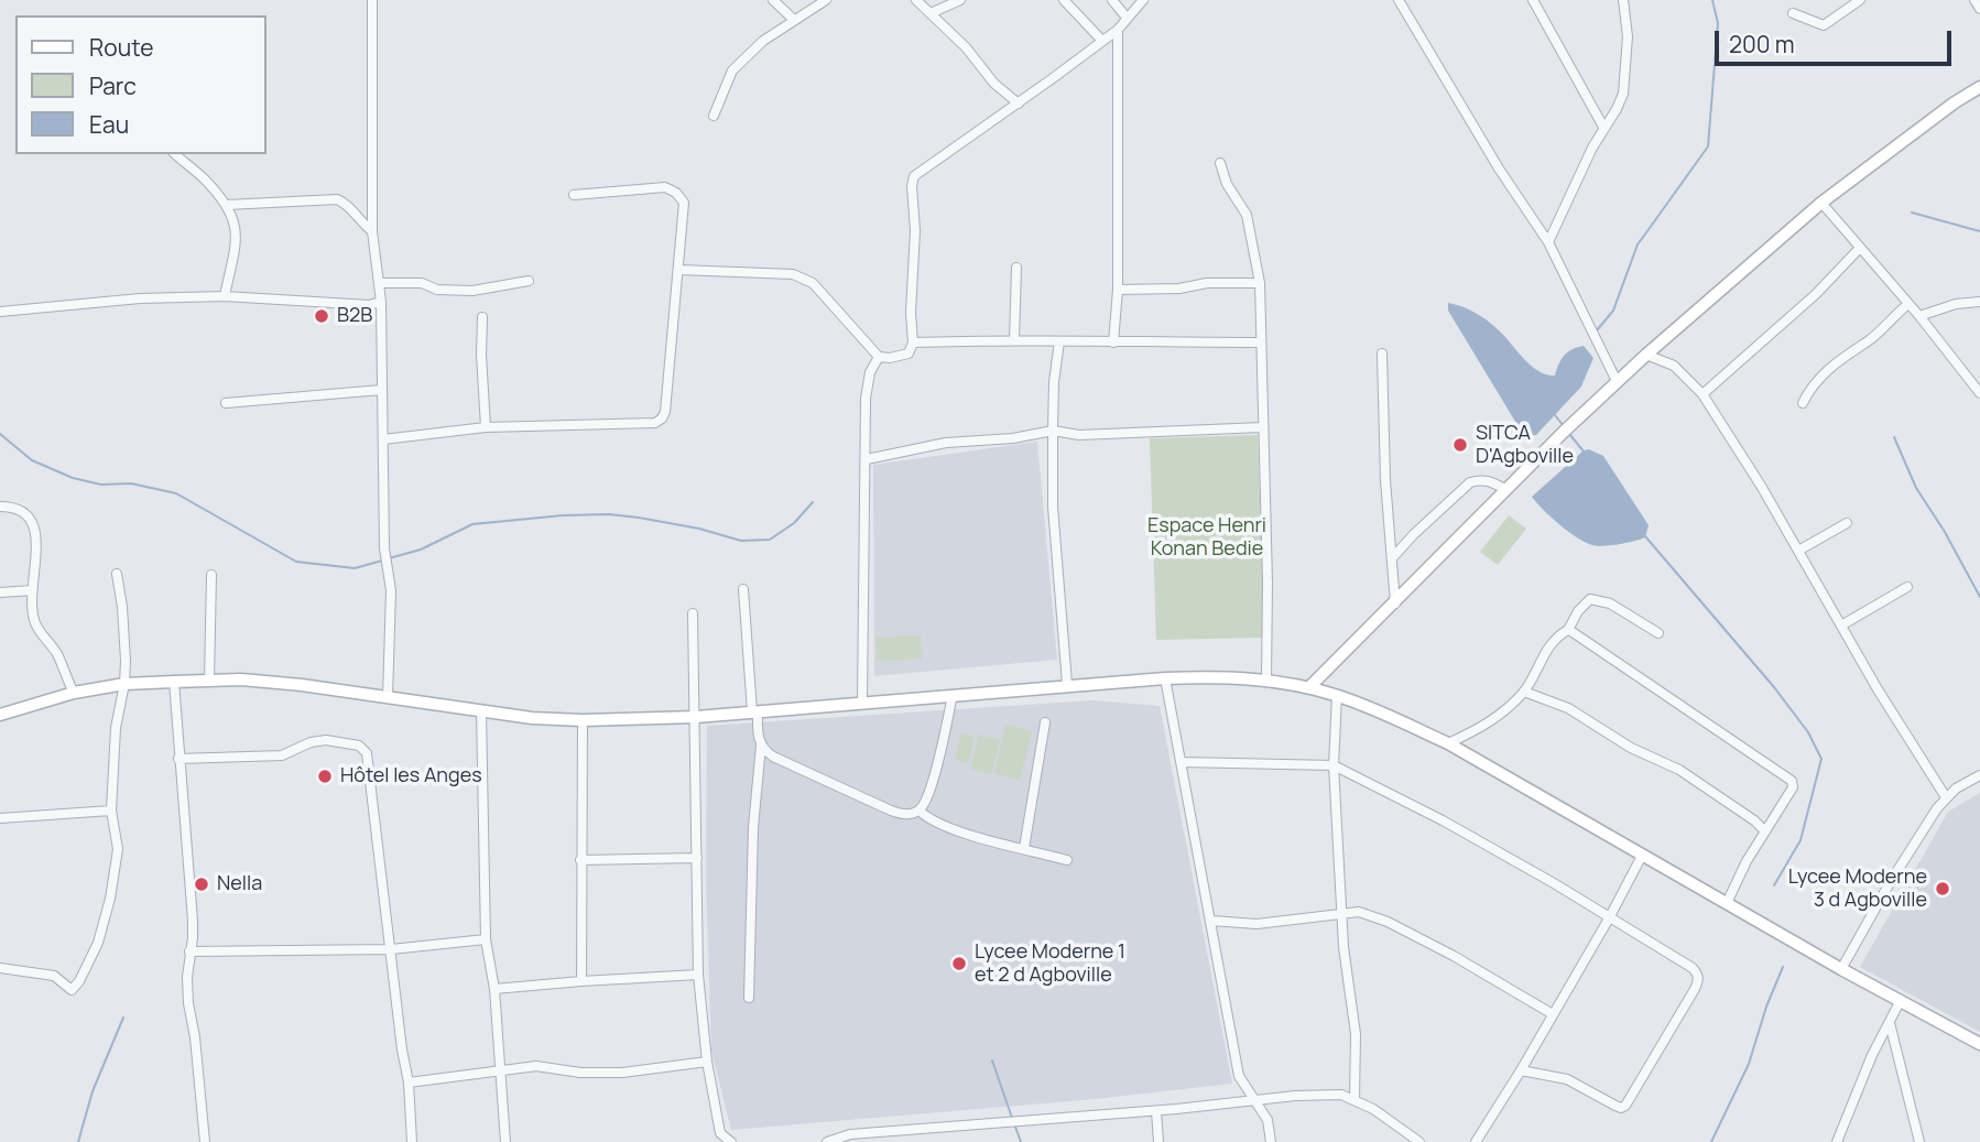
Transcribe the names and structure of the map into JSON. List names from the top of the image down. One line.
{"parks":["Espace Henri Konan Bedie"],"places":["B2B","SITCA D'Agboville","Hôtel les Anges","Nella","Lycee Moderne 3 d Agboville","Lycee Moderne 1 et 2 d Agboville"],"legend":["Route","Parc","Eau"],"scale_bar":"200 m"}
